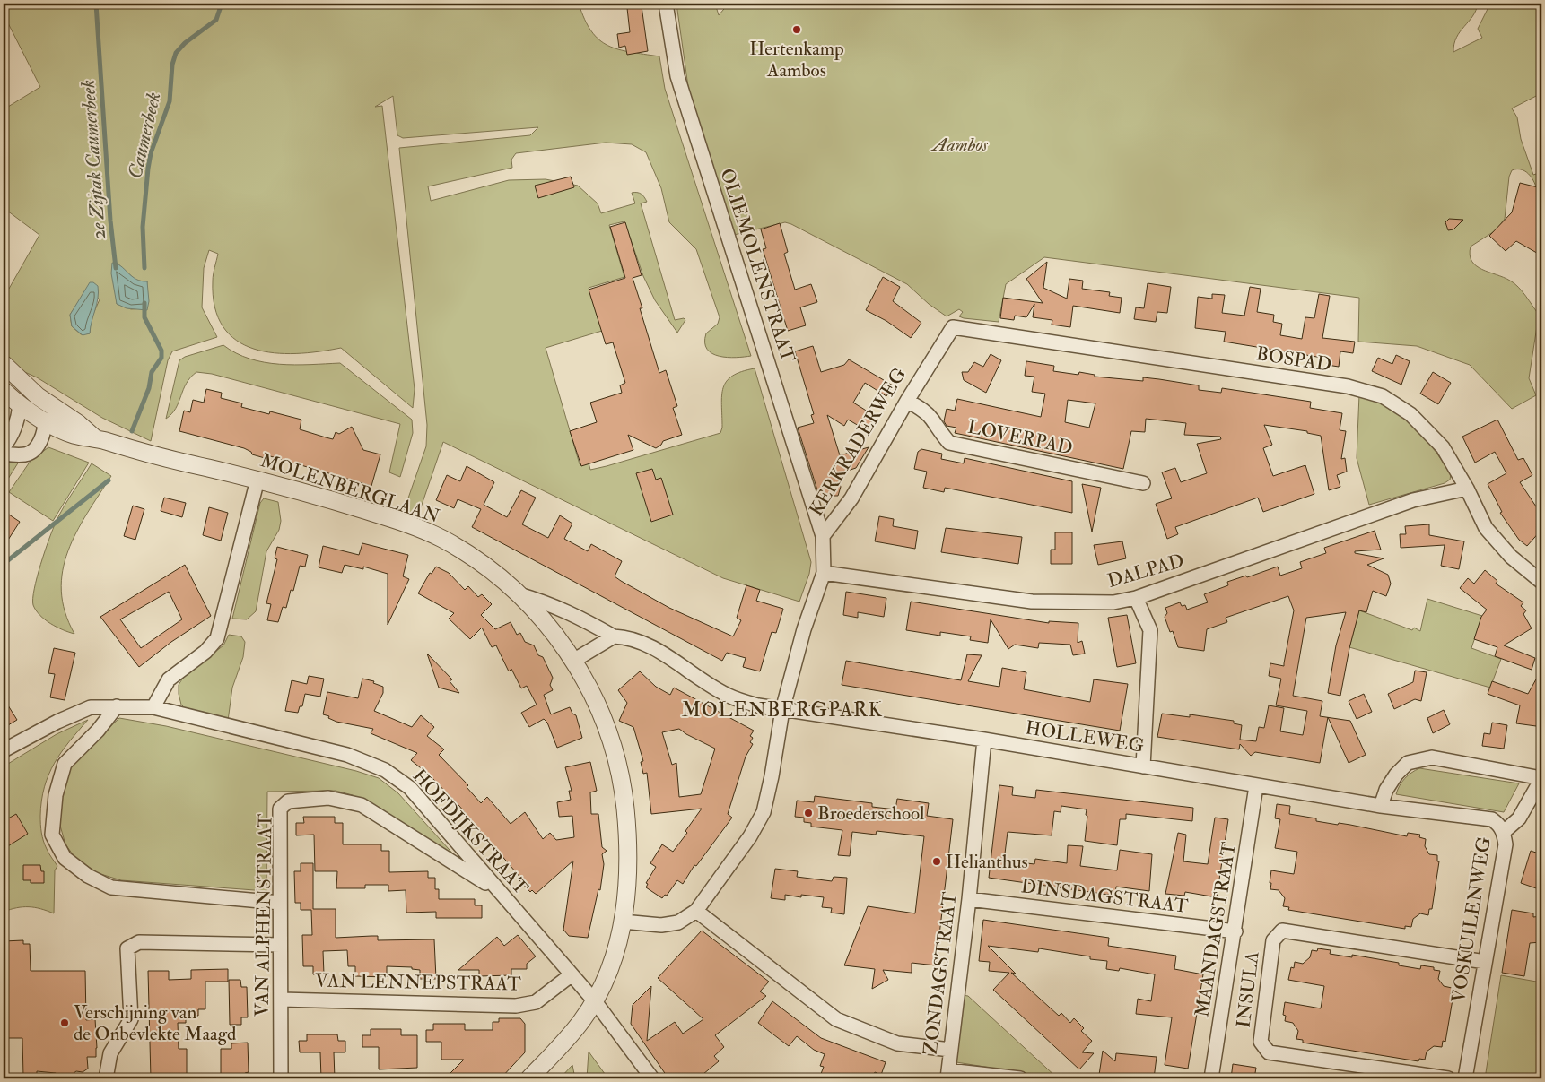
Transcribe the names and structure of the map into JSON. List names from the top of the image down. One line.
{"streets":{"street":["OLIEMOLENSTRAAT","BOSPAD","LOVERPAD","KERKRADERWEG","MOLENBERGLAAN","DALPAD","HOLLEWEG","HOFDIJKSTRAAT","DINSDAGSTRAAT","VAN ALPHENSTRAAT","VOSKUILENWEG","MAANDAGSTRAAT","ZONDAGSTRAAT","VAN LENNEPSTRAAT","INSULA"]},"crossings":[["OLIEMOLENSTRAAT","KERKRADERWEG"],["BOSPAD","KERKRADERWEG"],["BOSPAD","DALPAD"],["LOVERPAD","KERKRADERWEG"],["KERKRADERWEG","MOLENBERGLAAN"],["KERKRADERWEG","DALPAD"],["KERKRADERWEG","HOLLEWEG"],["MOLENBERGLAAN","HOLLEWEG"],["HOLLEWEG","VOSKUILENWEG"],["HOLLEWEG","MAANDAGSTRAAT"],["HOLLEWEG","ZONDAGSTRAAT"],["HOFDIJKSTRAAT","VAN ALPHENSTRAAT"],["HOFDIJKSTRAAT","VAN LENNEPSTRAAT"],["DINSDAGSTRAAT","MAANDAGSTRAAT"],["DINSDAGSTRAAT","ZONDAGSTRAAT"],["VAN ALPHENSTRAAT","VAN LENNEPSTRAAT"],["VOSKUILENWEG","INSULA"]],"districts":["MOLENBERGPARK"],"water":["Caumerbeek","2e Zijtak Caumerbeek"],"parks":["Aambos"],"places":["Hertenkamp Aambos","Broederschool","Helianthus","Verschijning van de Onbevlekte Maagd"]}
